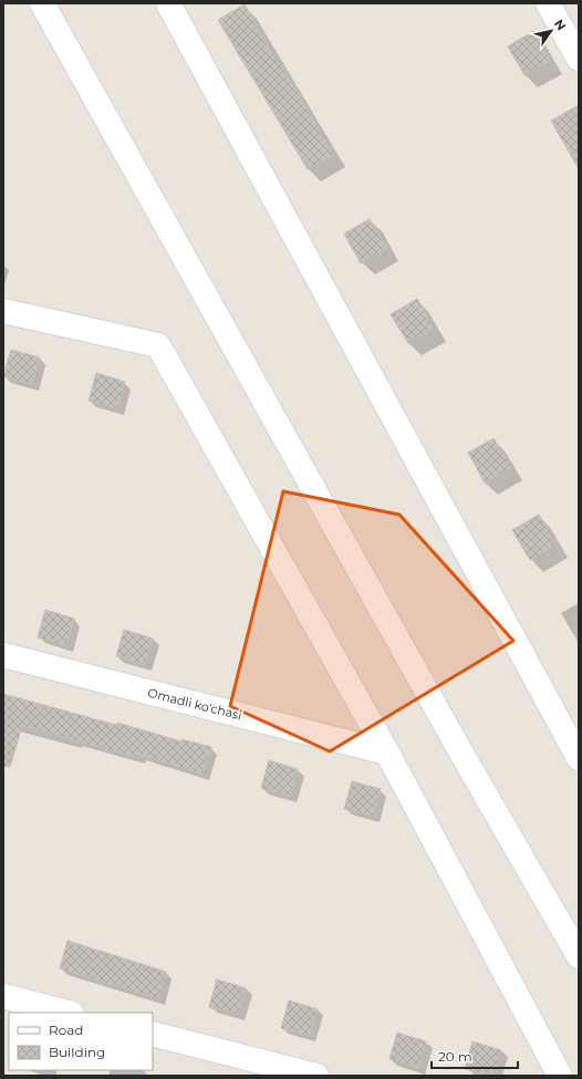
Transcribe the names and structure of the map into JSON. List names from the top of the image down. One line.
{"streets":{"street":["Omadli ko'chasi"]},"legend":["Road","Building"],"scale_bar":"20 m","north":"top right"}
